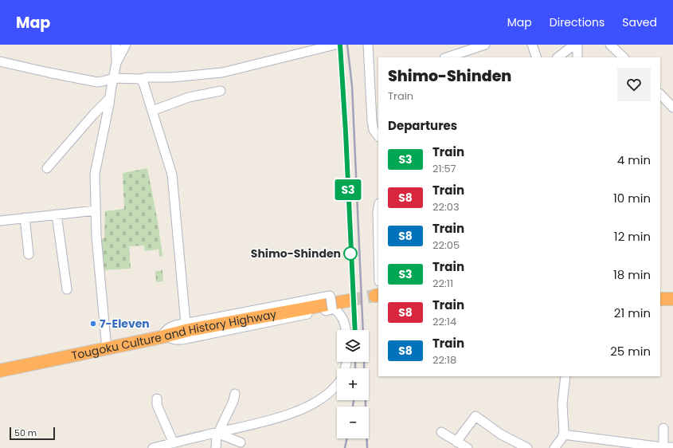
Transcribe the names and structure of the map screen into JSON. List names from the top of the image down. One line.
{"streets":{"highway":["Tougoku Culture and History Highway"]},"places":["Shimo-Shinden","7-Eleven"],"scale_bar":"50 m","page":{"header":"Map","nav":["Map","Directions","Saved"],"on_map":"S3","heading":[["Shimo-Shinden","Train"],"Departures"],"list":[{"mark":"S3","name":"Train","note":"21:57","value":"4 min"},{"mark":"S8","name":"Train","note":"22:03","value":"10 min"},{"mark":"S8","name":"Train","note":"22:05","value":"12 min"},{"mark":"S3","name":"Train","note":"22:11","value":"18 min"},{"mark":"S8","name":"Train","note":"22:14","value":"21 min"},{"mark":"S8","name":"Train","note":"22:18","value":"25 min"}],"map_buttons":["+","−"],"scale":"50 m"}}
